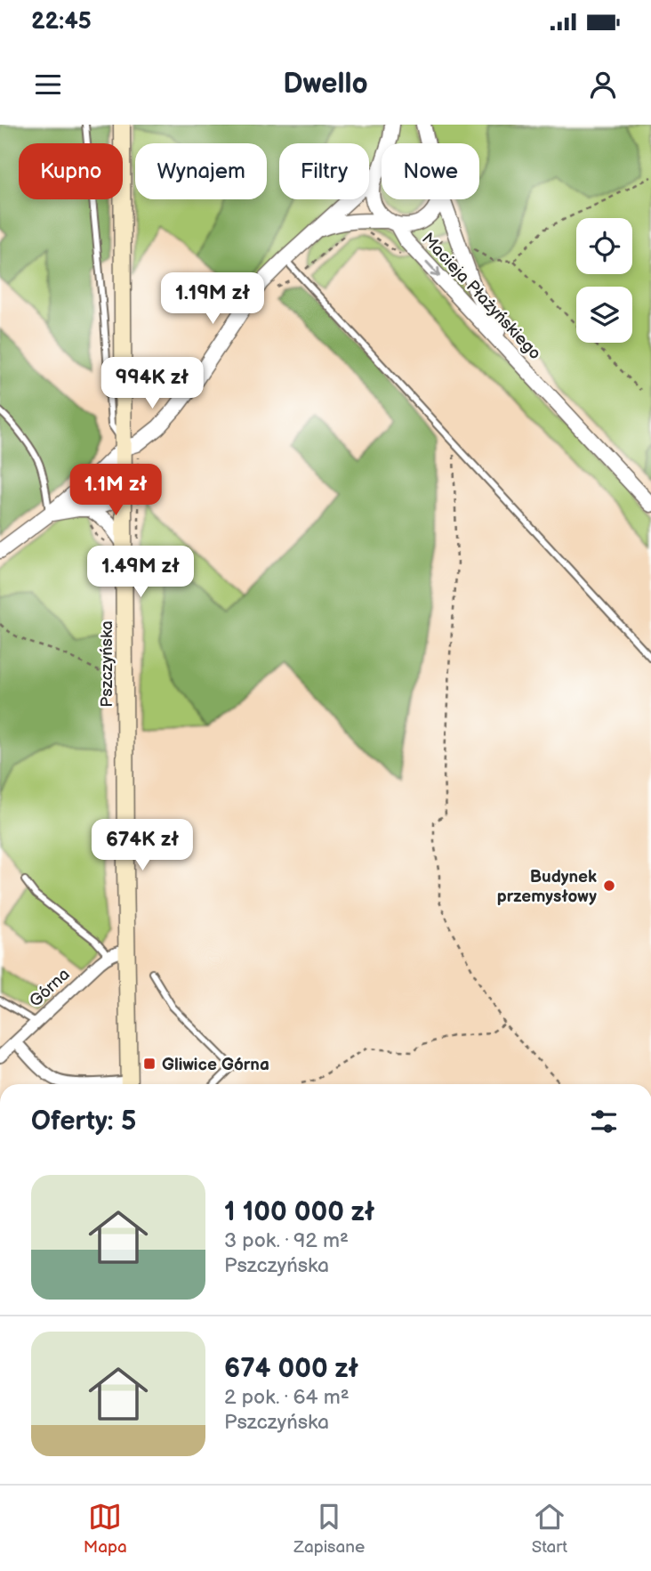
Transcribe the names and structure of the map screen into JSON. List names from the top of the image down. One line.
{"streets":{"main road":["Pszczyńska"],"street":["Macieja Płażyńskiego","Górna"]},"crossings":[["Pszczyńska","Górna"]],"places":{"other":["Budynek przemysłowy"],"transit":["Gliwice Górna"]},"page":{"status":"22:45","header":"Dwello","chip":["Kupno","Wynajem","Filtry","Nowe"],"price":["1.19M zł","994K zł","1.1M zł","1.49M zł","674K zł"],"heading":"Oferty: 5","list":[{"name":"1 100 000 zł","note":"3 pok. · 92 m² · Pszczyńska"},{"name":"674 000 zł","note":"2 pok. · 64 m² · Pszczyńska"}],"tabs":["Mapa","Zapisane","Start"]}}
